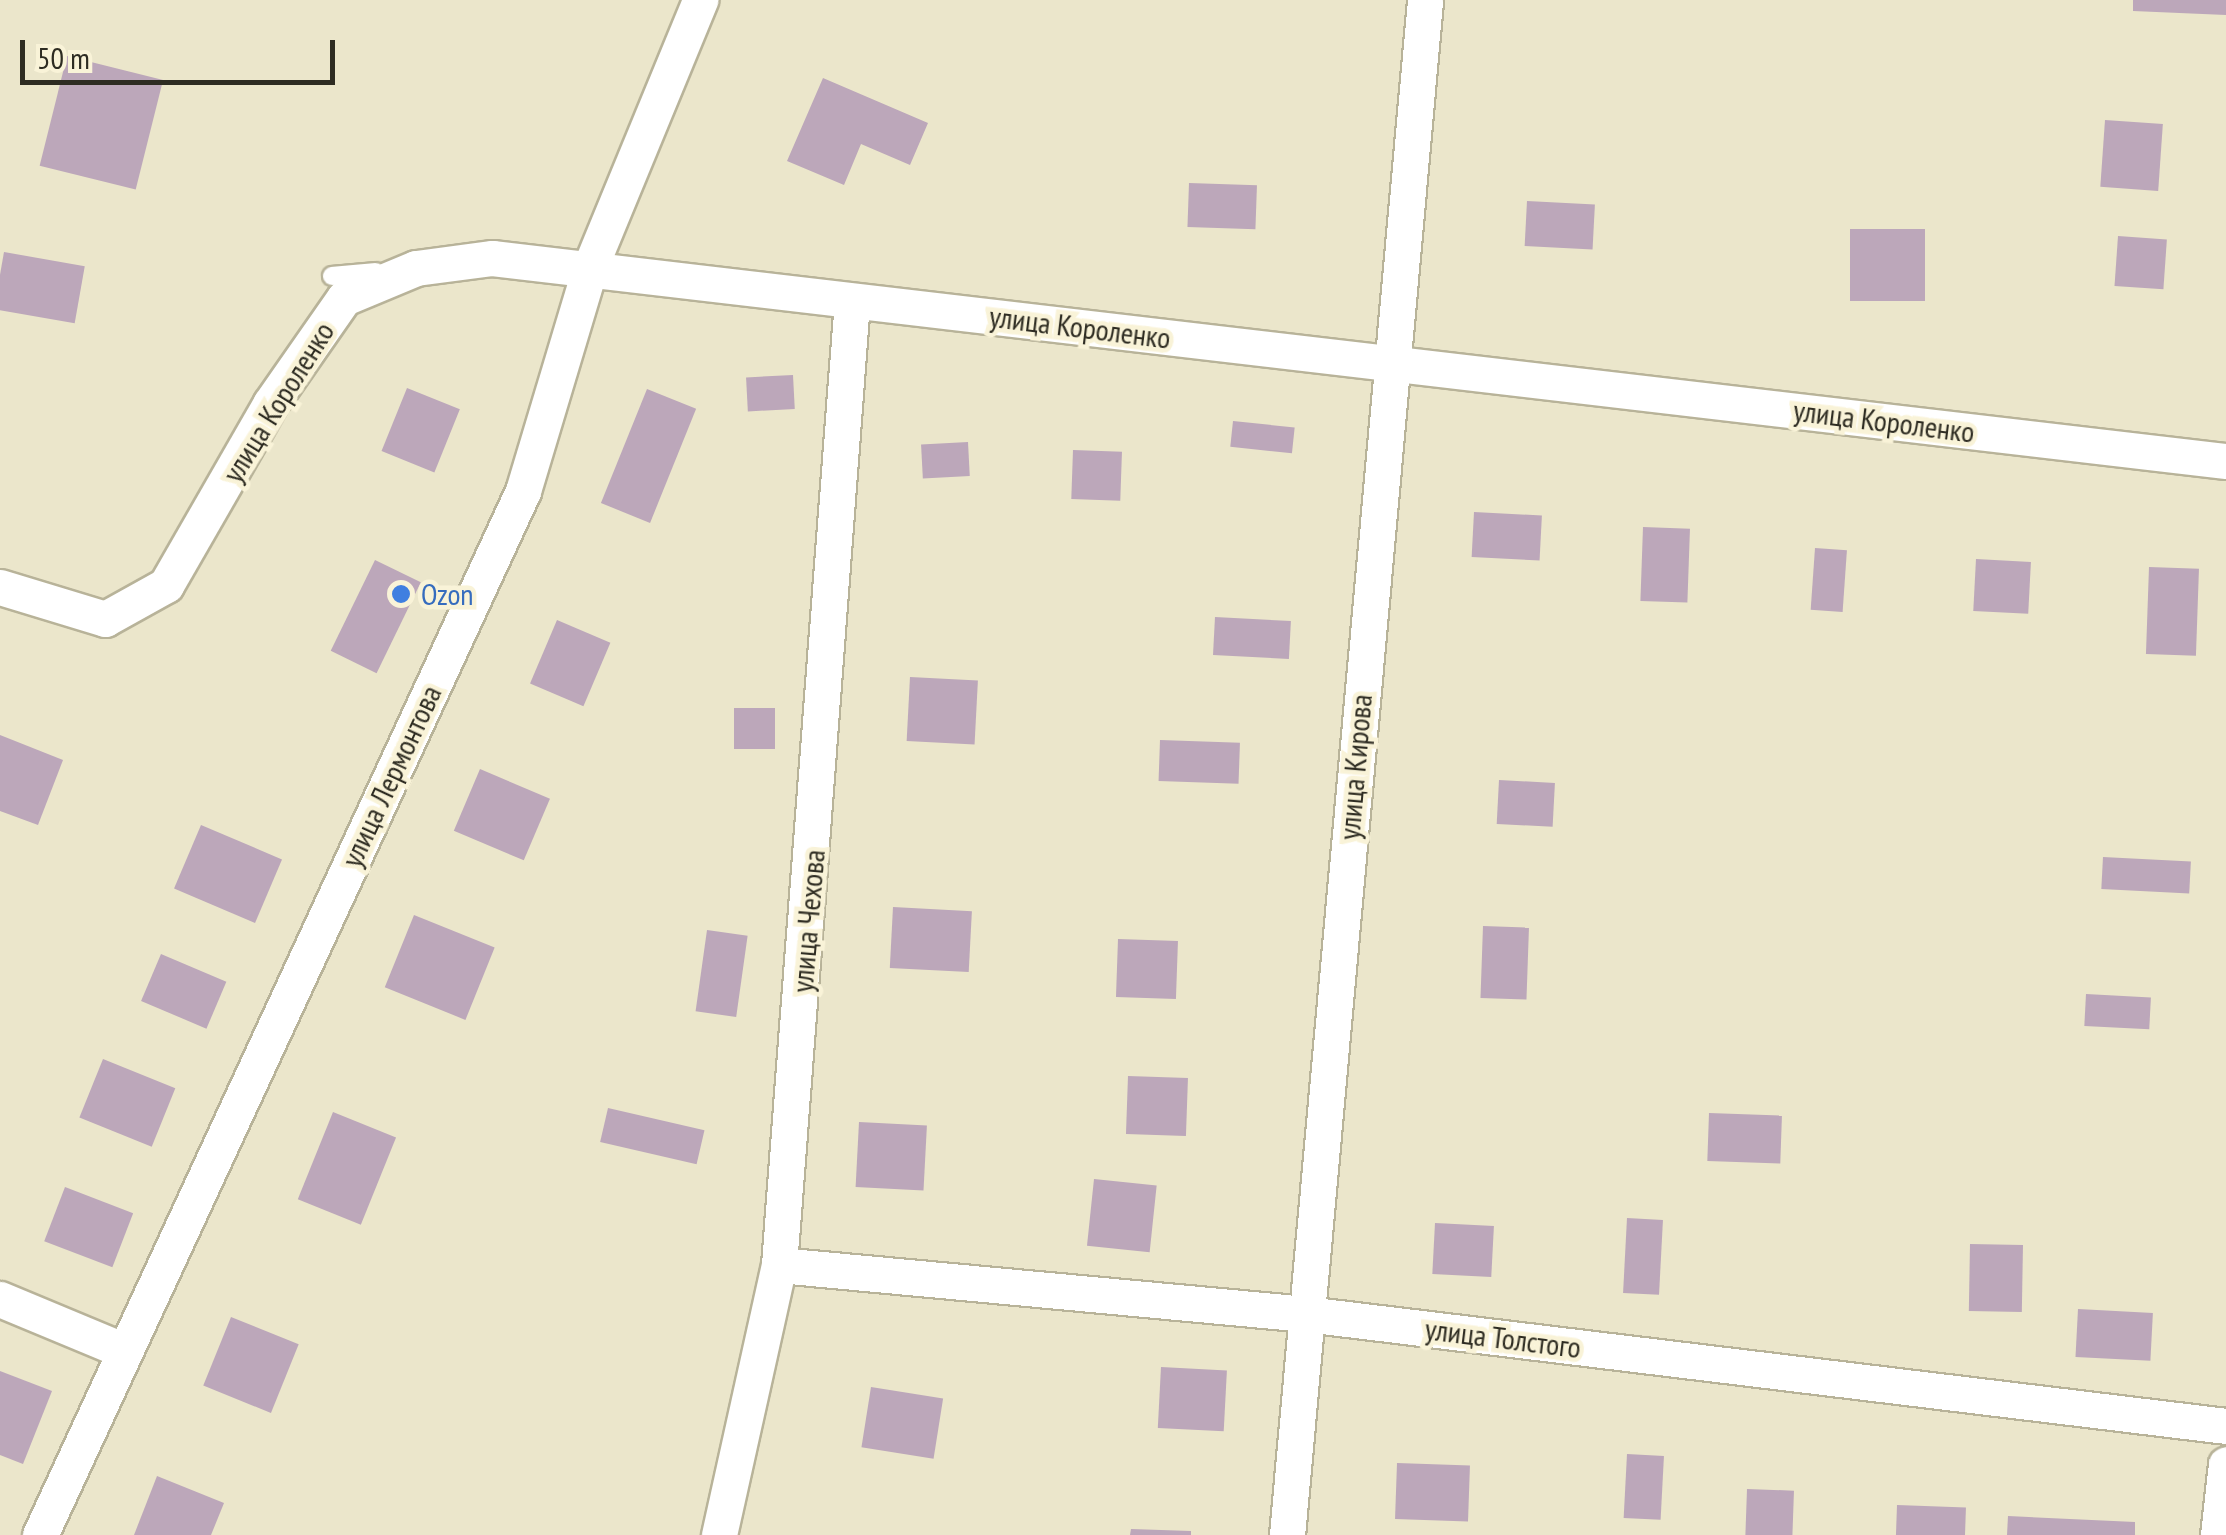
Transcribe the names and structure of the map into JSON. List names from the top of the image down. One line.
{"streets":{"street":["улица Короленко","улица Кирова","улица Лермонтова","улица Чехова","улица Толстого"]},"crossings":[["улица Короленко","улица Кирова"],["улица Короленко","улица Лермонтова"],["улица Короленко","улица Чехова"],["улица Кирова","улица Толстого"],["улица Чехова","улица Толстого"]],"places":["Ozon"],"scale_bar":"50 m"}
